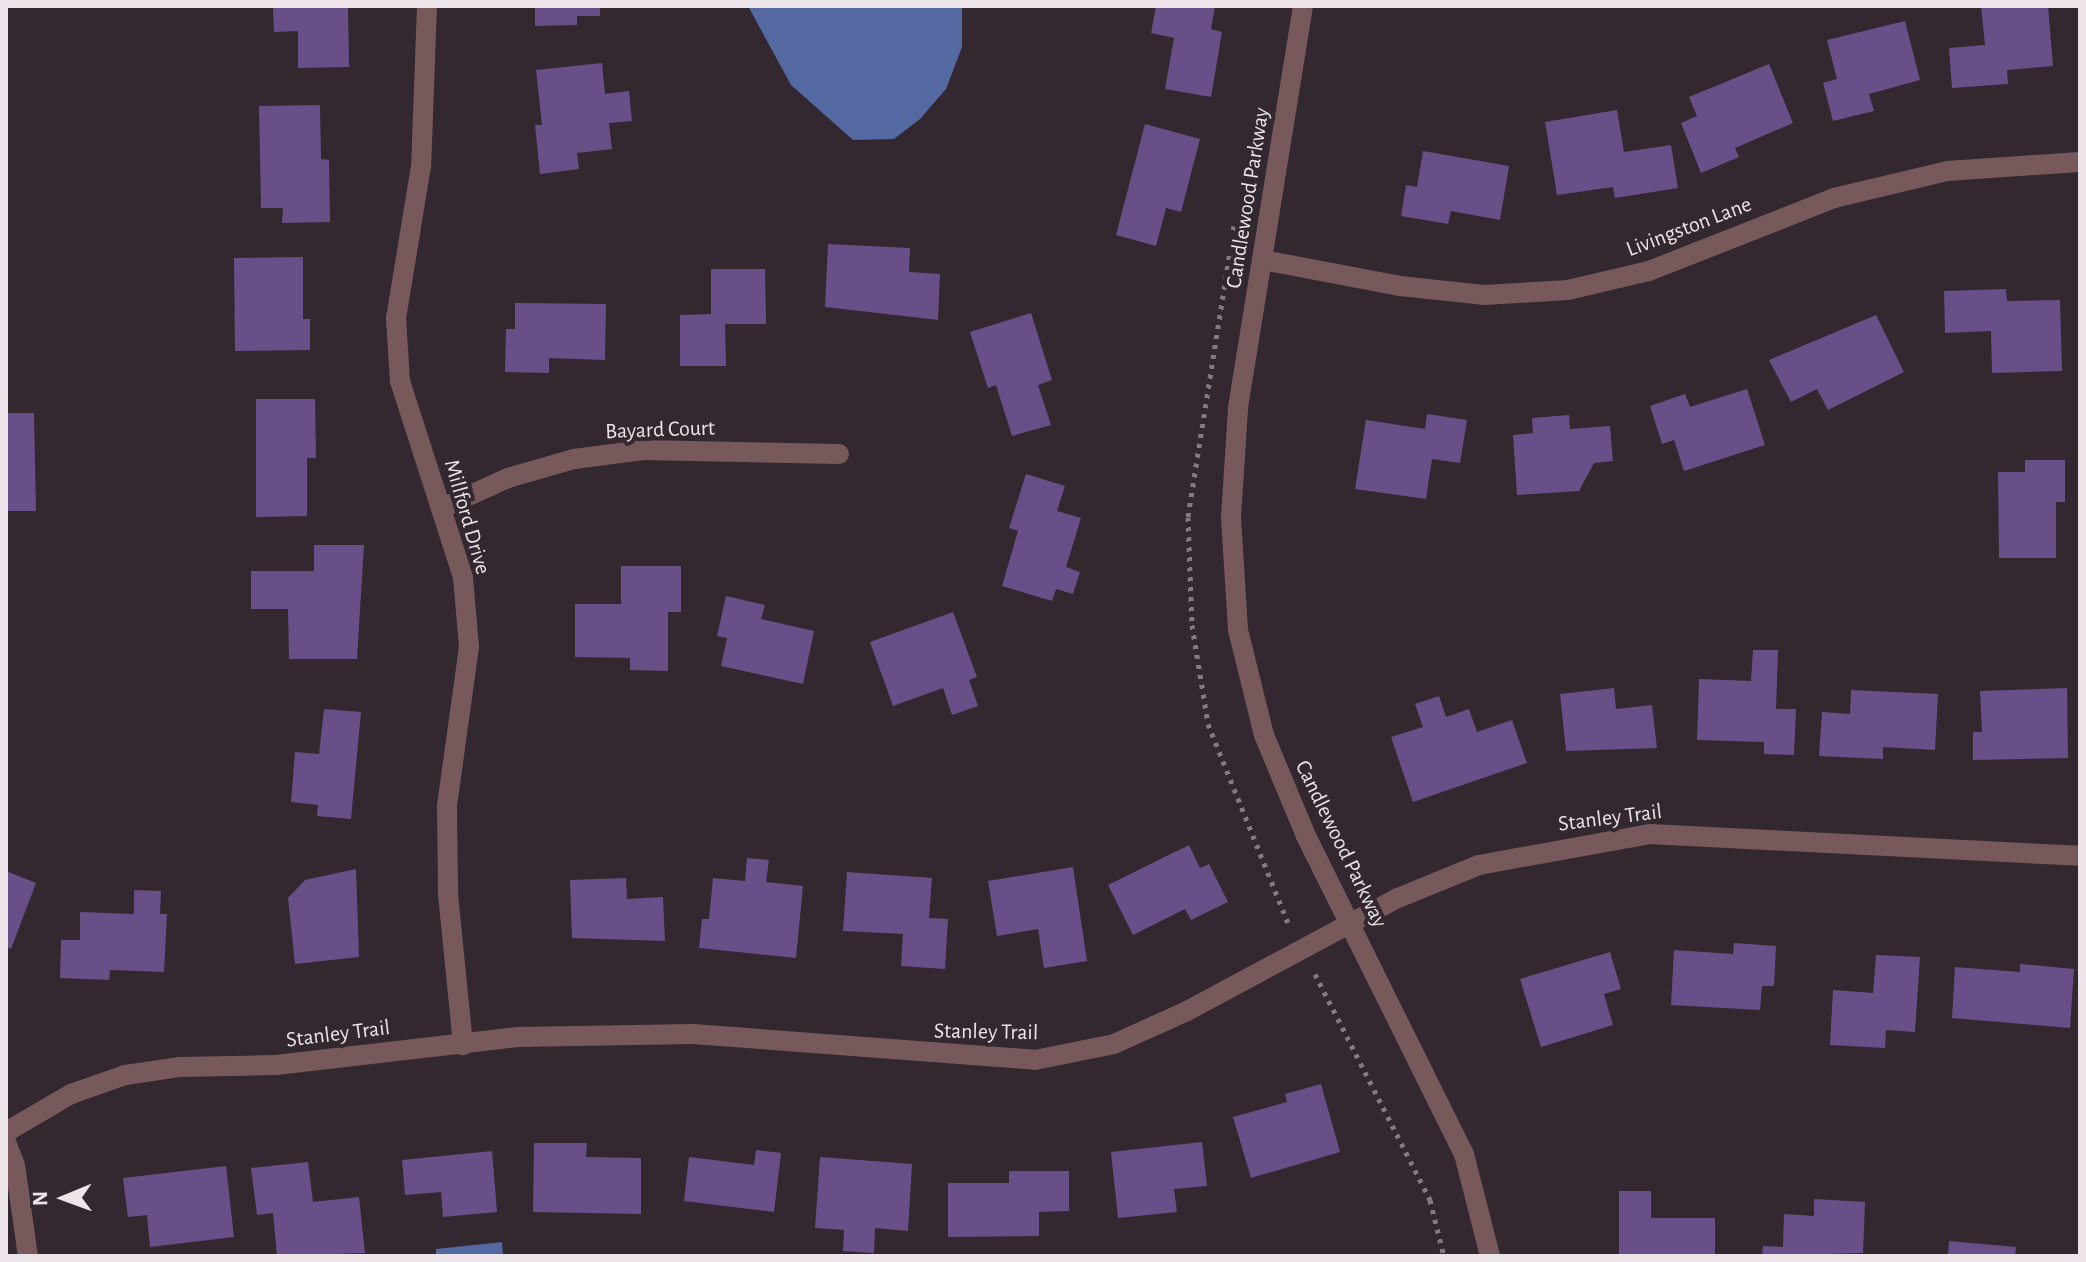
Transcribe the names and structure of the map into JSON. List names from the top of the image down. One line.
{"streets":{"street":["Candlewood Parkway","Livingston Lane","Bayard Court","Millford Drive","Stanley Trail"]},"crossings":[["Candlewood Parkway","Livingston Lane"],["Candlewood Parkway","Stanley Trail"],["Bayard Court","Millford Drive"],["Millford Drive","Stanley Trail"]],"north":"left"}
